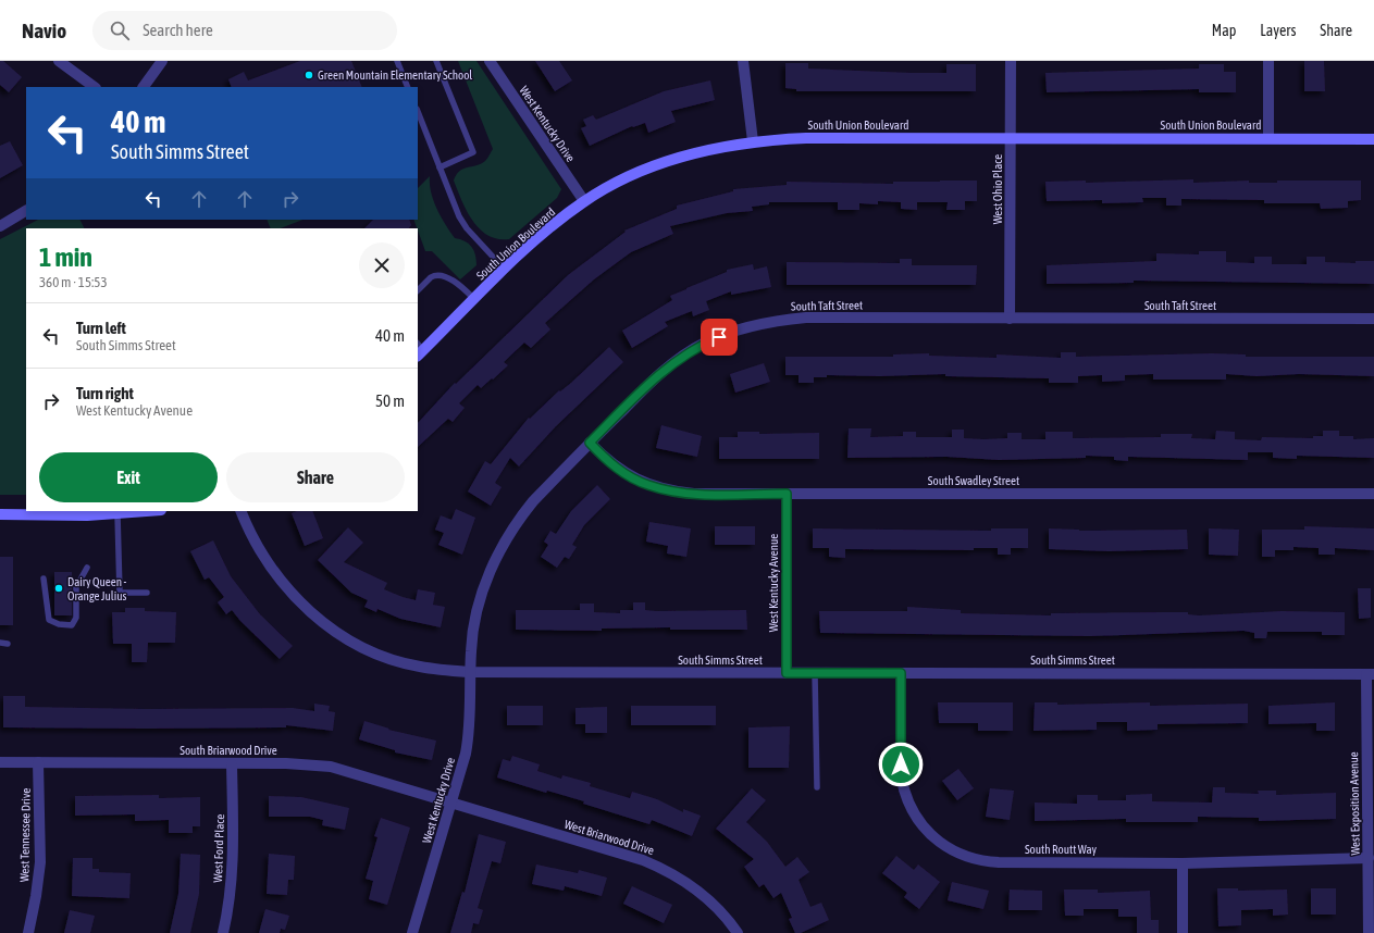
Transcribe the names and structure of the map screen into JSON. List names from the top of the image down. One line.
{"streets":{"main road":["South Union Boulevard"],"street":["West Kentucky Drive","West Ohio Place","South Taft Street","South Swadley Street","West Kentucky Avenue","South Simms Street","South Briarwood Drive","West Exposition Avenue","West Tennessee Drive","West Briarwood Drive","West Ford Place","South Routt Way"]},"crossings":[["West Kentucky Drive","South Union Boulevard"],["West Kentucky Drive","South Taft Street"],["West Kentucky Drive","South Simms Street"],["West Kentucky Drive","South Briarwood Drive"],["West Kentucky Drive","West Briarwood Drive"],["South Union Boulevard","West Ohio Place"],["West Ohio Place","South Taft Street"],["South Taft Street","South Swadley Street"],["South Taft Street","South Simms Street"],["South Swadley Street","West Kentucky Avenue"],["West Kentucky Avenue","South Simms Street"],["South Simms Street","West Exposition Avenue"],["South Simms Street","South Routt Way"],["South Briarwood Drive","West Tennessee Drive"],["South Briarwood Drive","West Briarwood Drive"],["South Briarwood Drive","West Ford Place"],["West Exposition Avenue","South Routt Way"]],"places":["Green Mountain Elementary School","Dairy Queen - Orange Julius"],"page":{"header":"Navio","search":"Search here","nav":["Map","Layers","Share"],"turn":["40 m","South Simms Street"],"heading":["1 min","360 m · 15:53"],"list":[{"name":"Turn left","note":"South Simms Street","value":"40 m"},{"name":"Turn right","note":"West Kentucky Avenue","value":"50 m"}],"buttons":["Exit","Share"]}}
